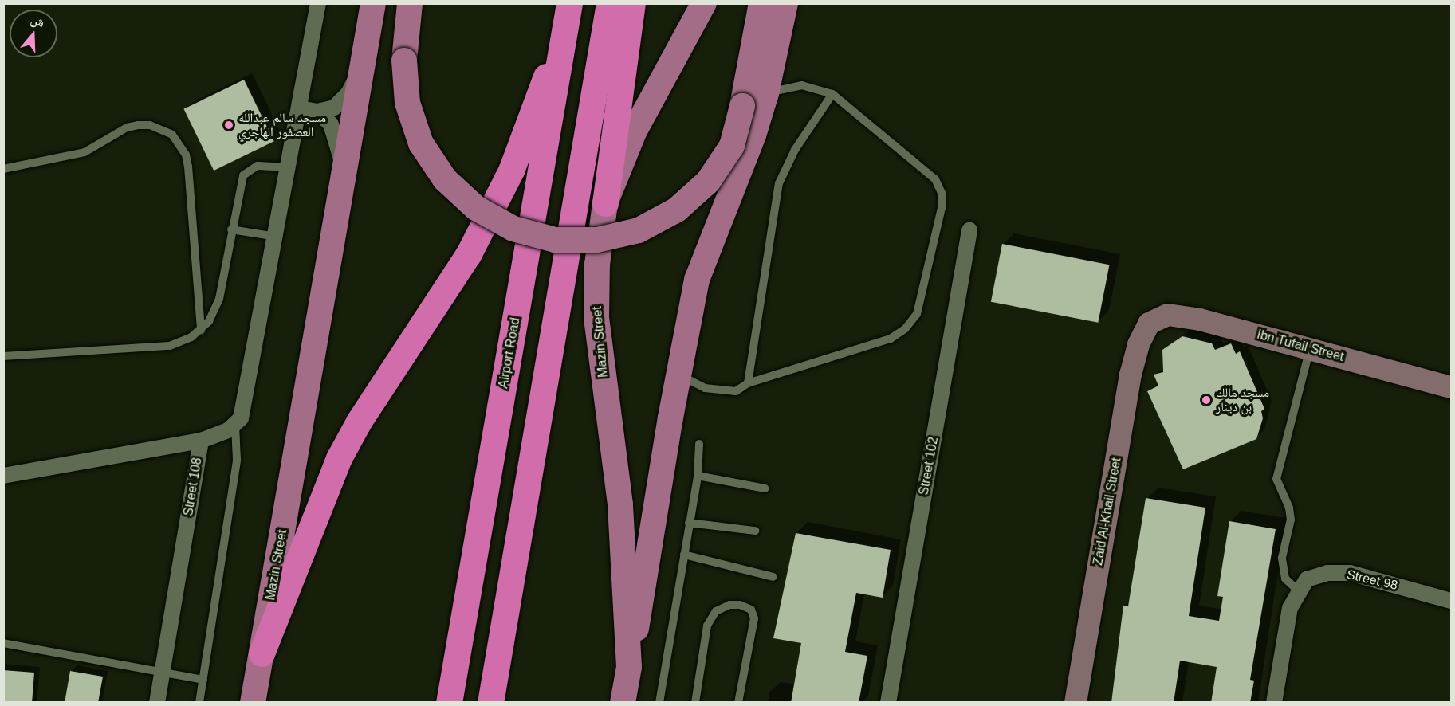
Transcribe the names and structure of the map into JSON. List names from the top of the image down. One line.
{"streets":{"highway":["Airport Road"],"main road":["Mazin Street"],"street":["Ibn Tufail Street","Street 102","Street 108","Zaid Al-Khail Street","Street 98"]},"crossings":[["Ibn Tufail Street","Zaid Al-Khail Street"]],"places":["مسجد سالم عبدالله العصفور الهاجري","مسجد مالك بن دينار"],"north":"top"}
